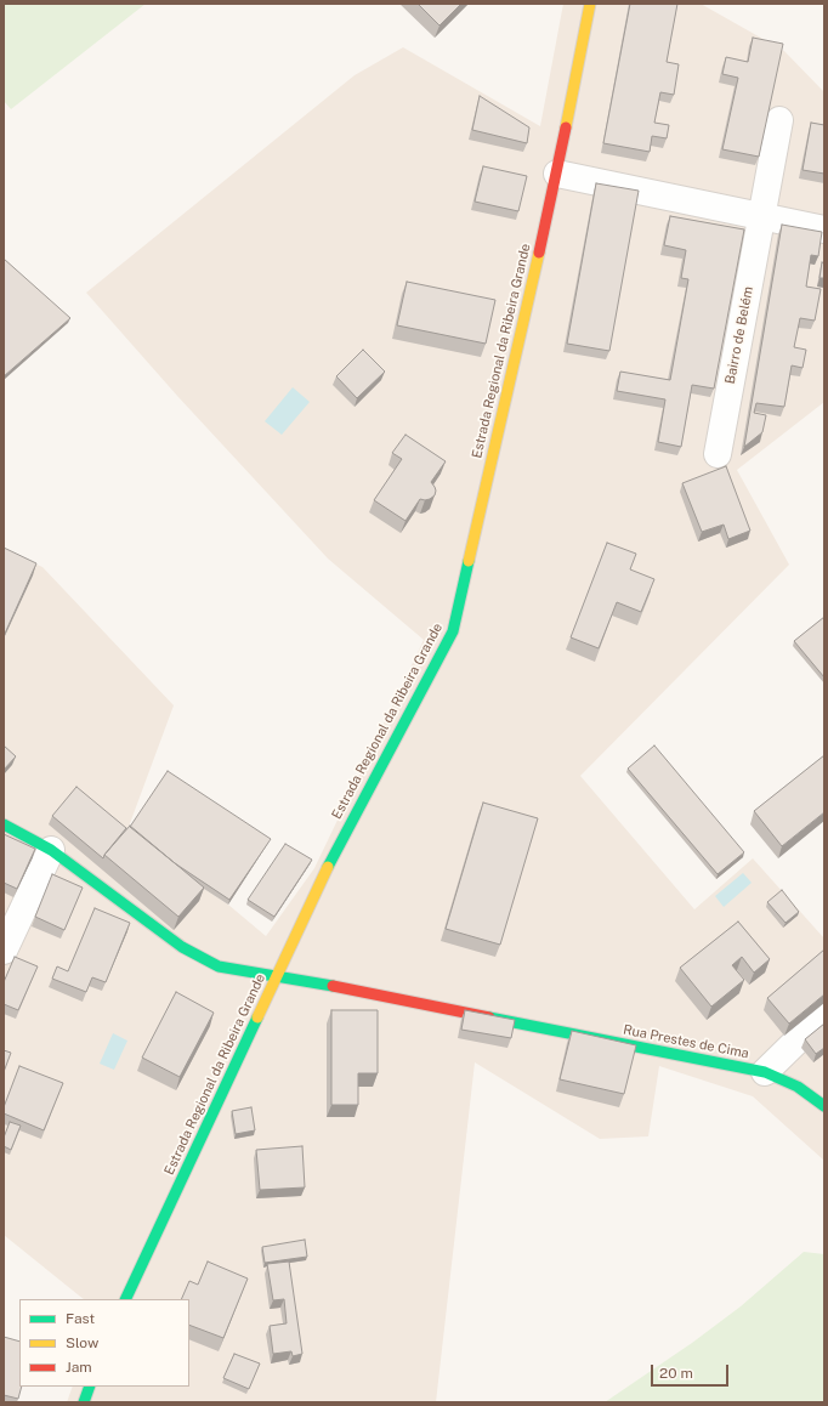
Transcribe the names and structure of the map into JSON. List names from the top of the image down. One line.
{"streets":{"main road":["Estrada Regional da Ribeira Grande","Rua Prestes de Cima"],"street":["Bairro de Belém"]},"crossings":[["Estrada Regional da Ribeira Grande","Rua Prestes de Cima"]],"legend":["Fast","Slow","Jam"],"scale_bar":"20 m"}
